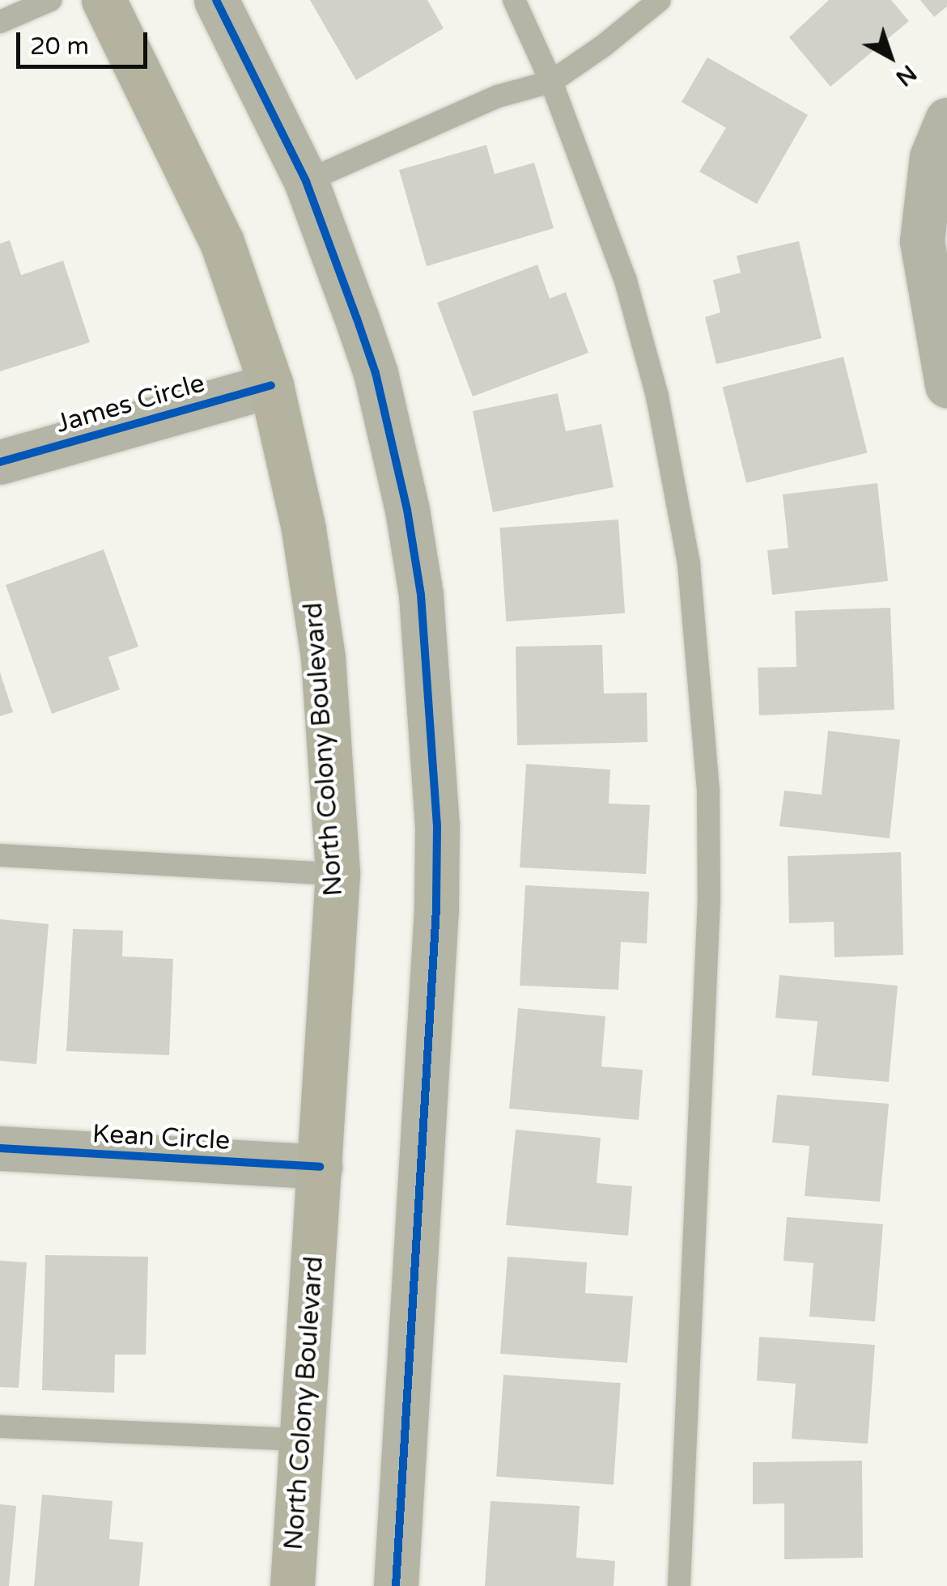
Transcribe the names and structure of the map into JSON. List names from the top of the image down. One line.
{"streets":{"main road":["North Colony Boulevard"],"street":["James Circle","Kean Circle"]},"crossings":[["James Circle","North Colony Boulevard"],["North Colony Boulevard","Kean Circle"]],"scale_bar":"20 m","north":"bottom right"}
